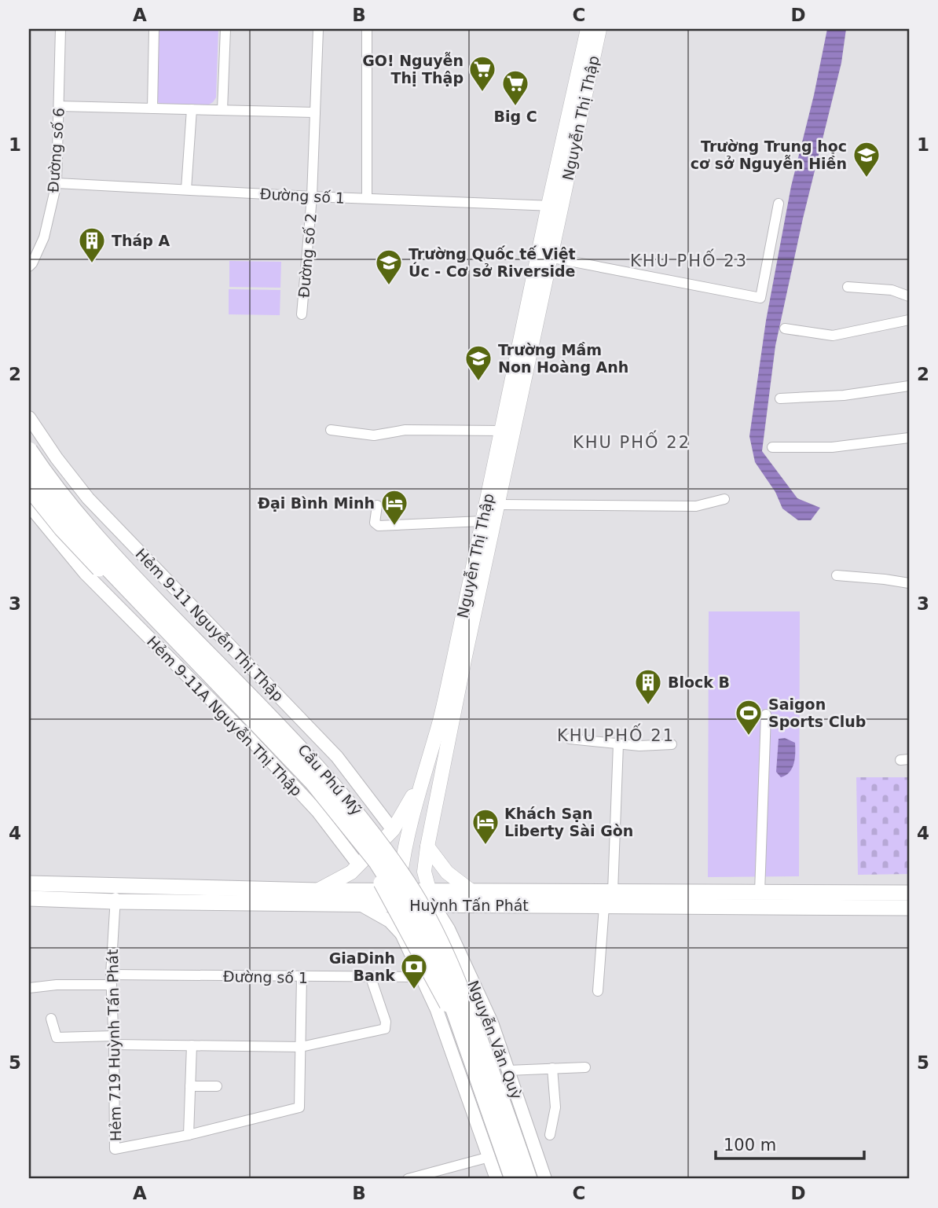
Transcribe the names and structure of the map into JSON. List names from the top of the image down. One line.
{"streets":{"highway":["Cầu Phú Mỹ"],"main road":["Nguyễn Thị Thập","Huỳnh Tấn Phát"],"street":["Đường số 6","Đường số 1","Đường số 2","Hẻm 9-11 Nguyễn Thị Thập","Hẻm 9-11A Nguyễn Thị Thập","Nguyễn Văn Quỳ","Hẻm 719 Huỳnh Tấn Phát"]},"crossings":[["Nguyễn Thị Thập","Đường số 1"],["Nguyễn Thị Thập","Huỳnh Tấn Phát"],["Nguyễn Thị Thập","Nguyễn Văn Quỳ"],["Đường số 6","Đường số 1"],["Đường số 1","Đường số 2"],["Đường số 1","Hẻm 719 Huỳnh Tấn Phát"],["Huỳnh Tấn Phát","Nguyễn Văn Quỳ"],["Huỳnh Tấn Phát","Hẻm 719 Huỳnh Tấn Phát"]],"districts":["KHU PHỐ 23","KHU PHỐ 22","KHU PHỐ 21"],"places":{"supermarket":["GO! Nguyễn Thị Thập","Big C"],"school or university":["Trường Trung học cơ sở Nguyễn Hiền","Trường Quốc tế Việt Úc - Cơ sở Riverside","Trường Mầm Non Hoàng Anh"],"building":["Tháp A","Block B"],"hotel":["Đại Bình Minh","Khách Sạn Liberty Sài Gòn"],"sports":["Saigon Sports Club"],"bank":["GiaDinh Bank"]},"scale_bar":"100 m","grid":{"columns":["A","B","C","D"],"rows":["1","2","3","4","5"]}}
